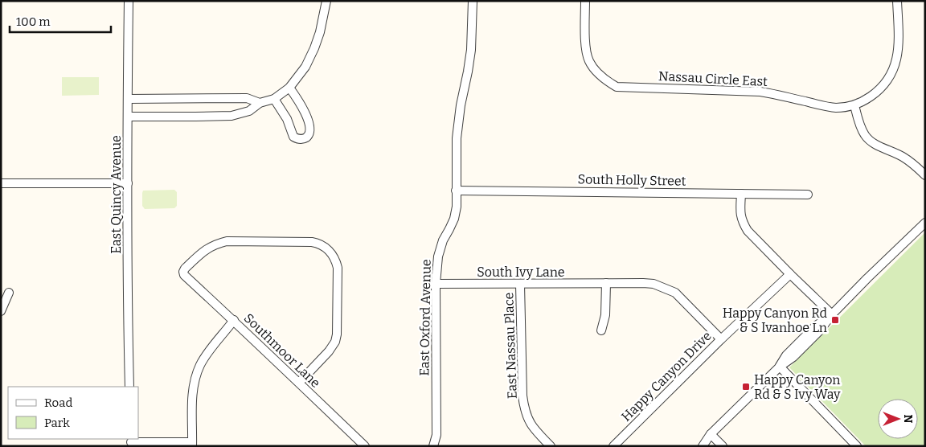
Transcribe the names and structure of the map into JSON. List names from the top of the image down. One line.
{"streets":{"street":["Nassau Circle East","South Holly Street","East Quincy Avenue","South Ivy Lane","East Oxford Avenue","East Nassau Place","Southmoor Lane","Happy Canyon Drive"]},"crossings":[["South Holly Street","East Oxford Avenue"],["South Ivy Lane","East Oxford Avenue"],["South Ivy Lane","East Nassau Place"],["South Ivy Lane","Happy Canyon Drive"]],"places":{"transit":["Happy Canyon Rd & S Ivanhoe Ln","Happy Canyon Rd & S Ivy Way"]},"legend":["Road","Park"],"scale_bar":"100 m","north":"right"}
